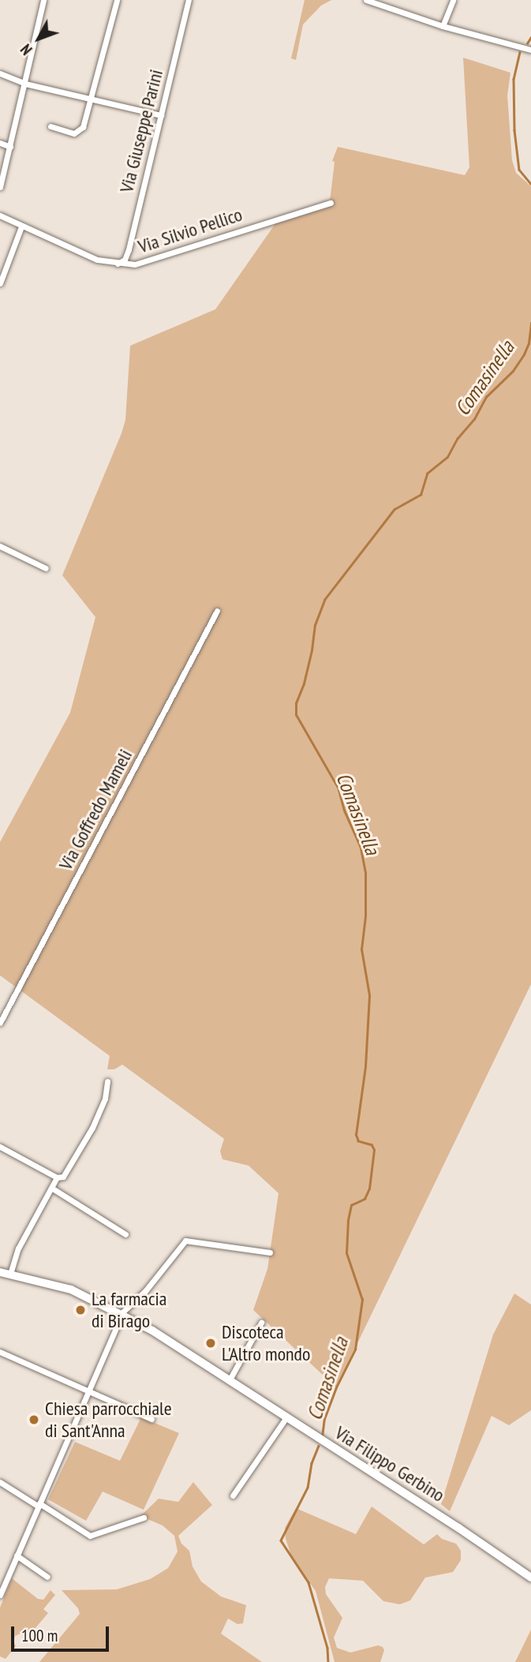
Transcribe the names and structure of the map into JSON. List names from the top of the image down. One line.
{"streets":{"street":["Via Giuseppe Parini","Via Silvio Pellico","Via Goffredo Mameli","Via Filippo Gerbino"]},"crossings":[["Via Giuseppe Parini","Via Silvio Pellico"]],"water":["Comasinella"],"places":["La farmacia di Birago","Discoteca L'Altro mondo","Chiesa parrocchiale di Sant'Anna"],"scale_bar":"100 m","north":"bottom left"}
